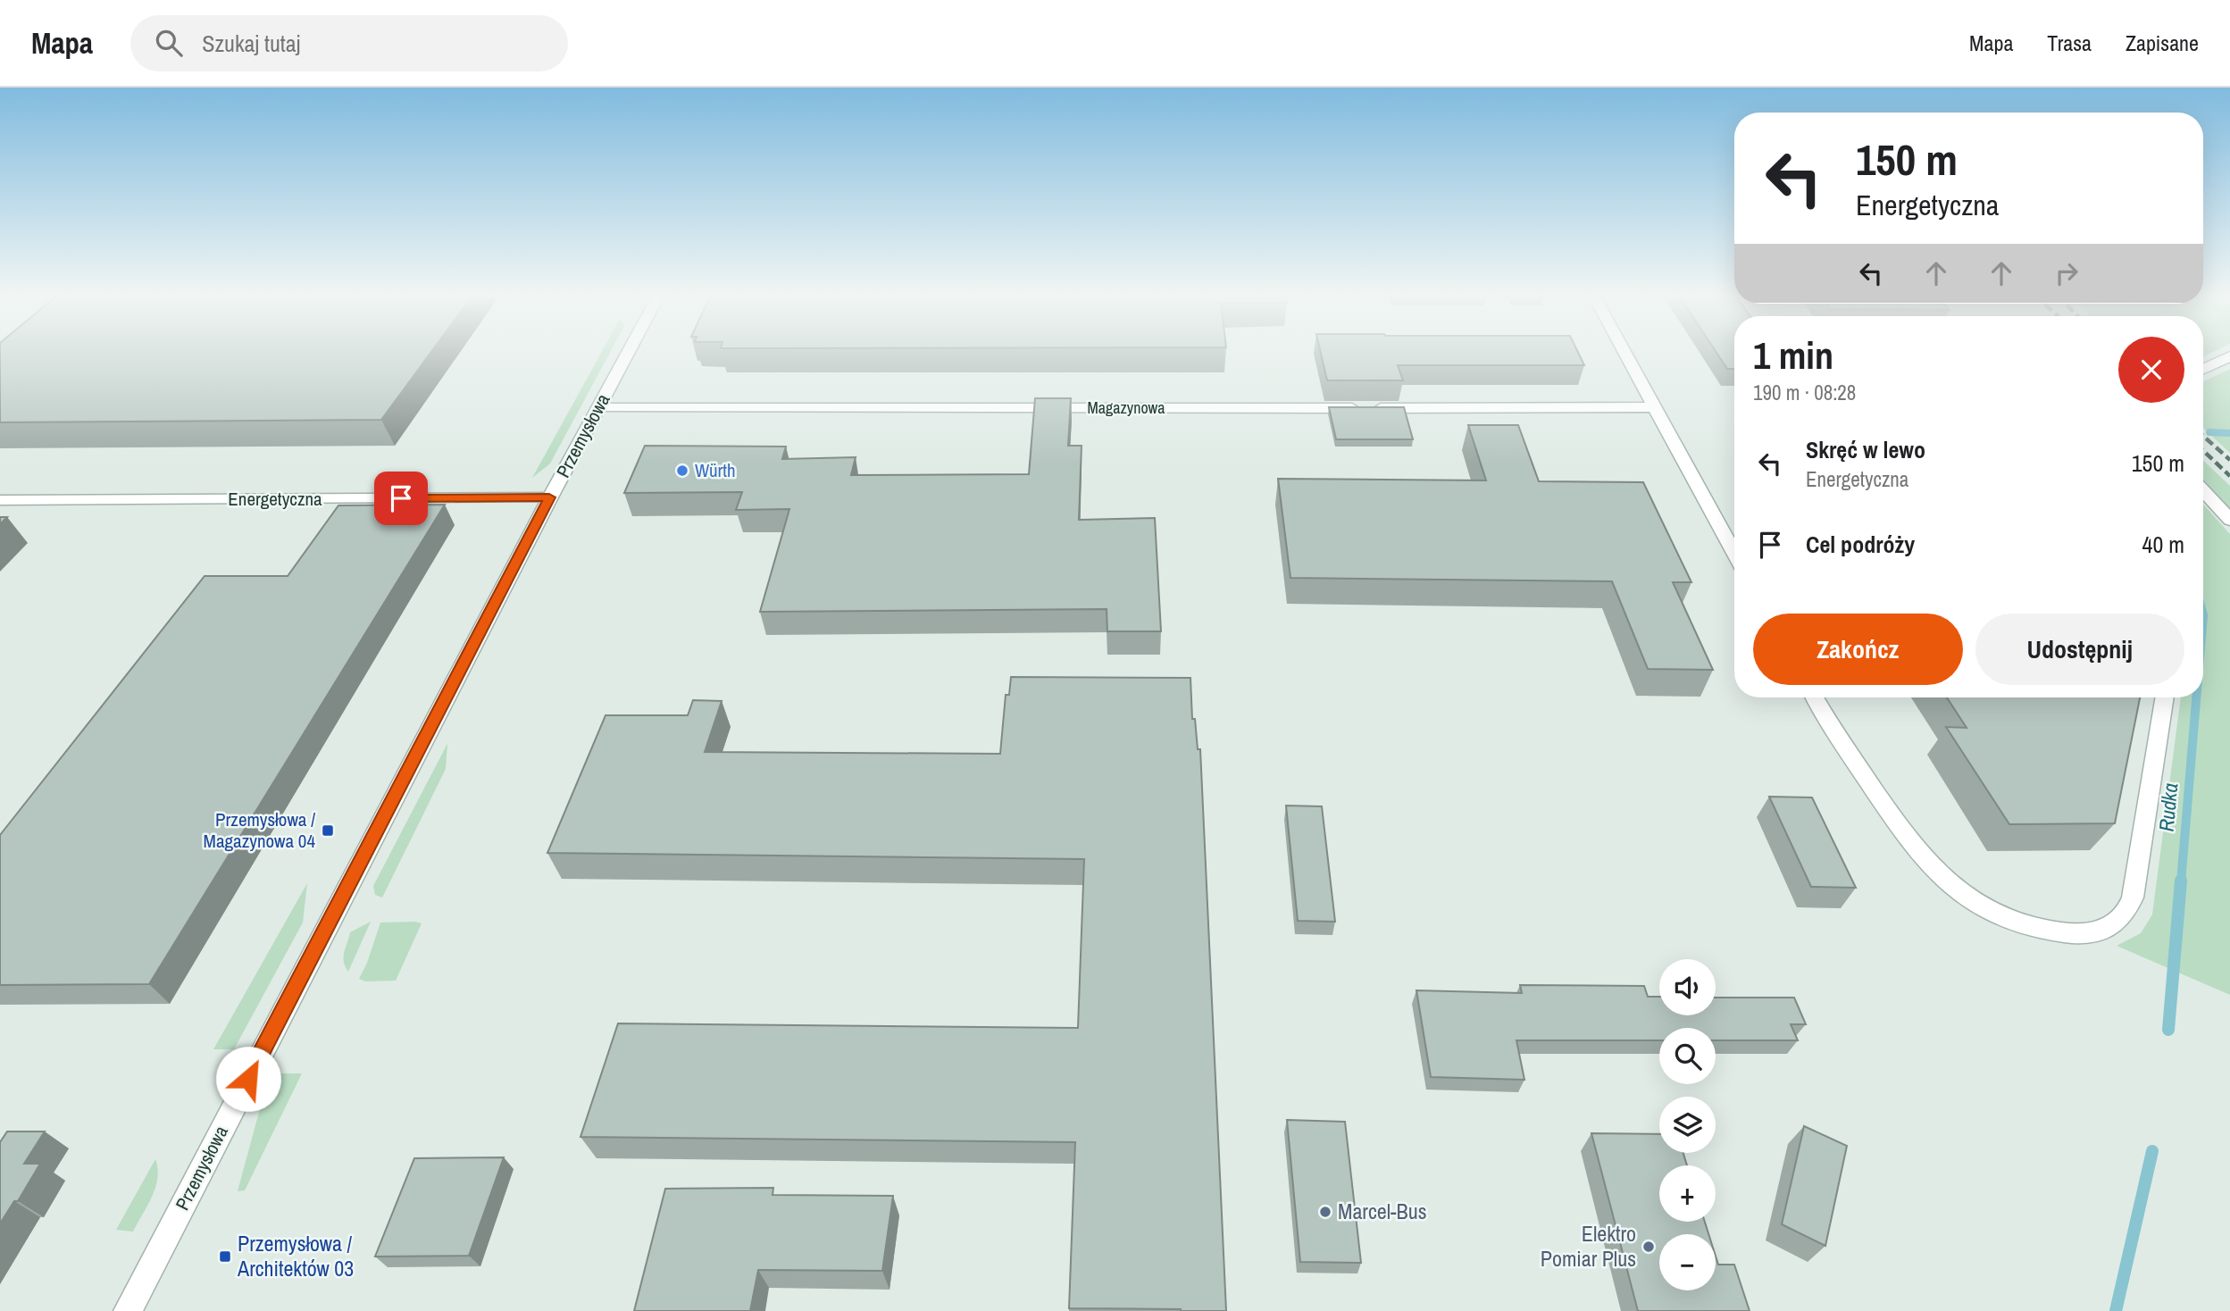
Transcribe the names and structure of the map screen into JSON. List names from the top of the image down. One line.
{"streets":{"street":["Magazynowa","Przemysłowa","Energetyczna"]},"crossings":[["Magazynowa","Przemysłowa"],["Przemysłowa","Energetyczna"]],"water":["Rudka"],"places":{"other":["Würth","Marcel-Bus","Elektro Pomiar Plus"],"transit":["Przemysłowa / Magazynowa 04","Przemysłowa / Architektów 03"]},"page":{"header":"Mapa","search":"Szukaj tutaj","nav":["Mapa","Trasa","Zapisane"],"turn":["150 m","Energetyczna"],"heading":["1 min","190 m · 08:28"],"list":[{"name":"Skręć w lewo","note":"Energetyczna","value":"150 m"},{"name":"Cel podróży","value":"40 m"}],"buttons":["Zakończ","Udostępnij"],"map_buttons":["+","−"]}}
